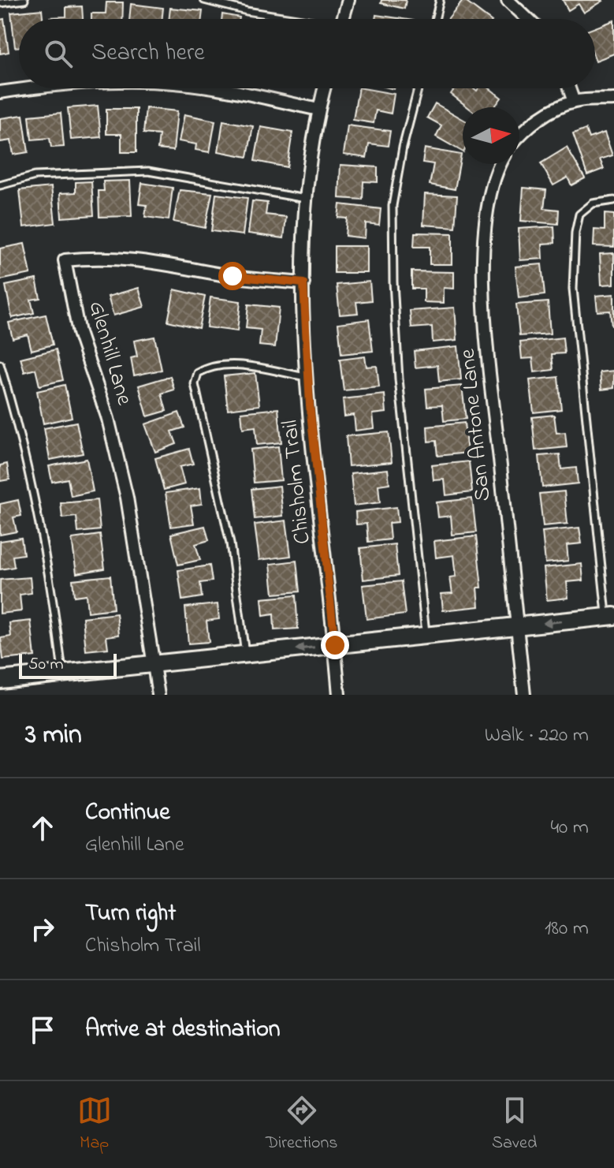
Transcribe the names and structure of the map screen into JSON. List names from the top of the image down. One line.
{"streets":{"street":["Glenhill Lane","San Antone Lane","Chisholm Trail"]},"crossings":[["Glenhill Lane","Chisholm Trail"]],"scale_bar":"50 m","north":"right","page":{"search":"Search here","scale":"50 m","heading":["3 min","Walk · 220 m"],"list":[["Continue","Glenhill Lane","40 m"],["Turn right","Chisholm Trail","180 m"],"Arrive at destination"],"nav":["Map","Directions","Saved"]}}
